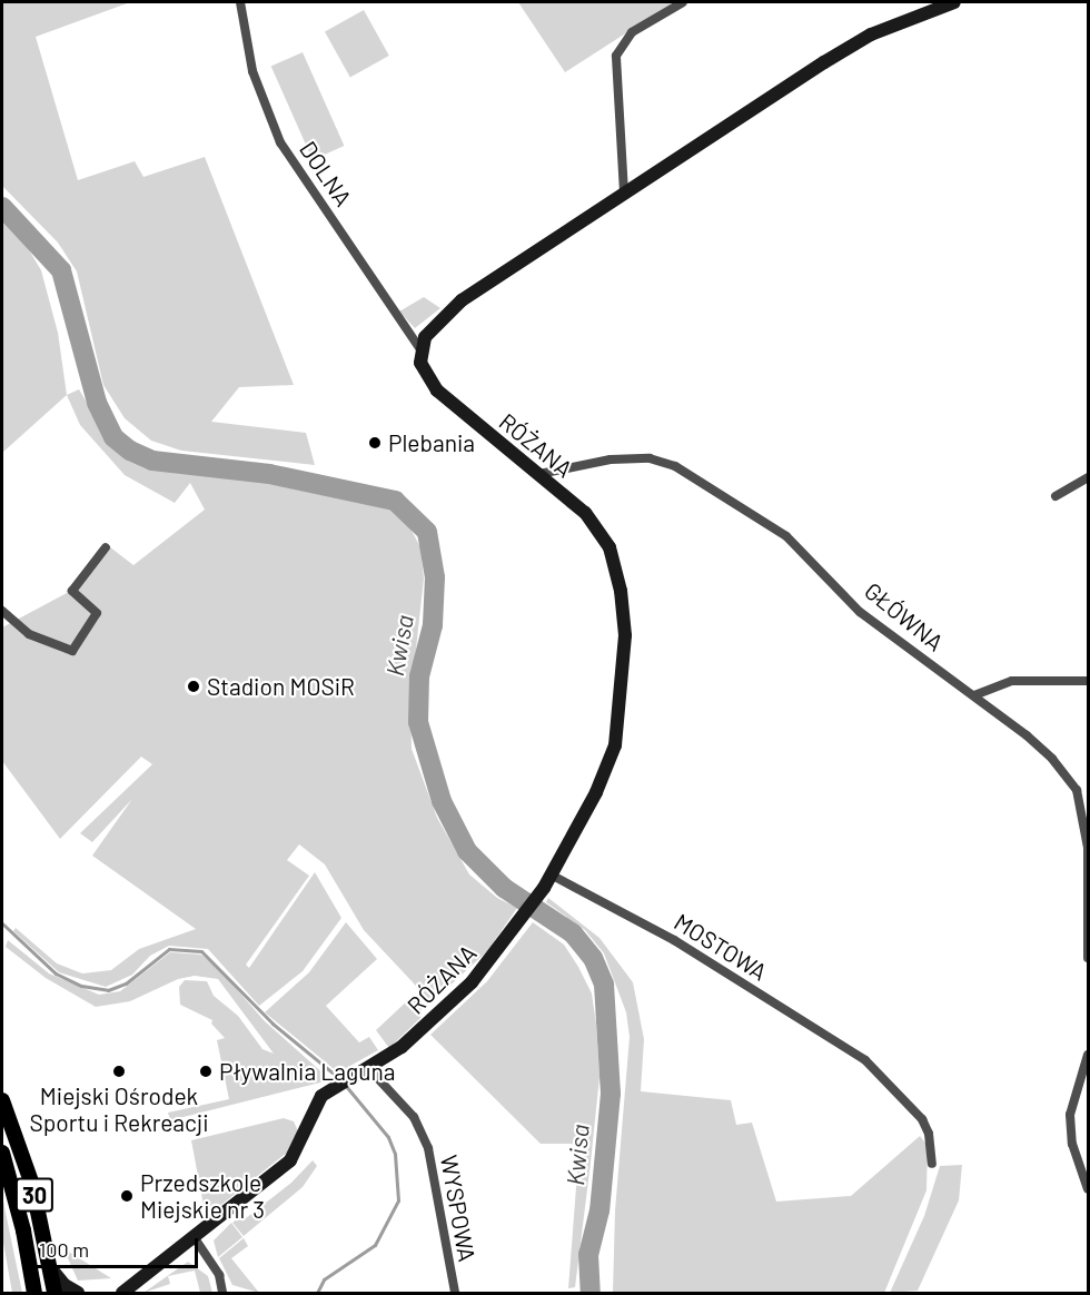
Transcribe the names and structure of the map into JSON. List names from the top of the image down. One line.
{"streets":{"main road":["30"],"street":["DOLNA","RÓŻANA","GŁÓWNA","MOSTOWA","WYSPOWA"]},"crossings":[["DOLNA","RÓŻANA"],["RÓŻANA","GŁÓWNA"],["RÓŻANA","MOSTOWA"],["RÓŻANA","WYSPOWA"]],"water":["Kwisa"],"places":["Plebania","Stadion MOSiR","Miejski Ośrodek Sportu i Rekreacji","Pływalnia Laguna","Przedszkole Miejskie nr 3"],"scale_bar":"100 m"}
